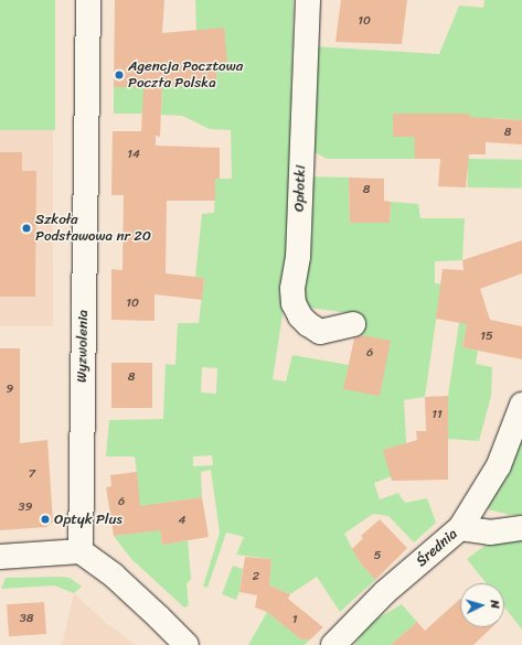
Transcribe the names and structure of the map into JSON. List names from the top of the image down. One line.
{"streets":{"street":["Opłotki","Wyzwolenia","Średnia"]},"places":["Agencja Pocztowa Poczta Polska","Szkoła Podstawowa nr 20","Optyk Plus"],"house_numbers":["10","8","14","8","10","15","6","8","9","11","7","6","39","4","5","2","38","1"],"north":"right"}
